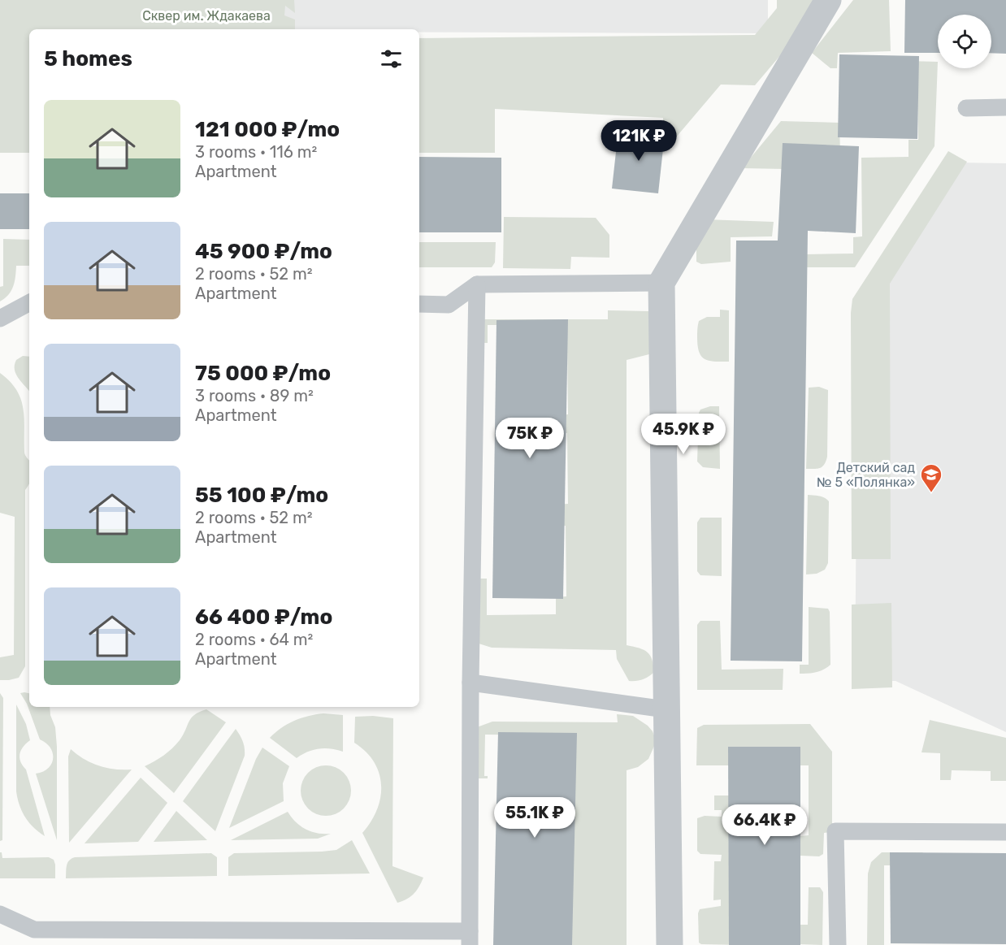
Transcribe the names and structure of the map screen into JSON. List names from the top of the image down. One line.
{"parks":["Сквер им. Ждакаева"],"places":{"school or university":["Детский сад № 5 «Полянка»"]},"page":{"heading":"5 homes","list":[{"name":"121 000 ₽/mo","note":"3 rooms · 116 m² · Apartment"},{"name":"45 900 ₽/mo","note":"2 rooms · 52 m² · Apartment"},{"name":"75 000 ₽/mo","note":"3 rooms · 89 m² · Apartment"},{"name":"55 100 ₽/mo","note":"2 rooms · 52 m² · Apartment"},{"name":"66 400 ₽/mo","note":"2 rooms · 64 m² · Apartment"}],"price":["121K ₽","45.9K ₽","75K ₽","55.1K ₽","66.4K ₽"]}}
